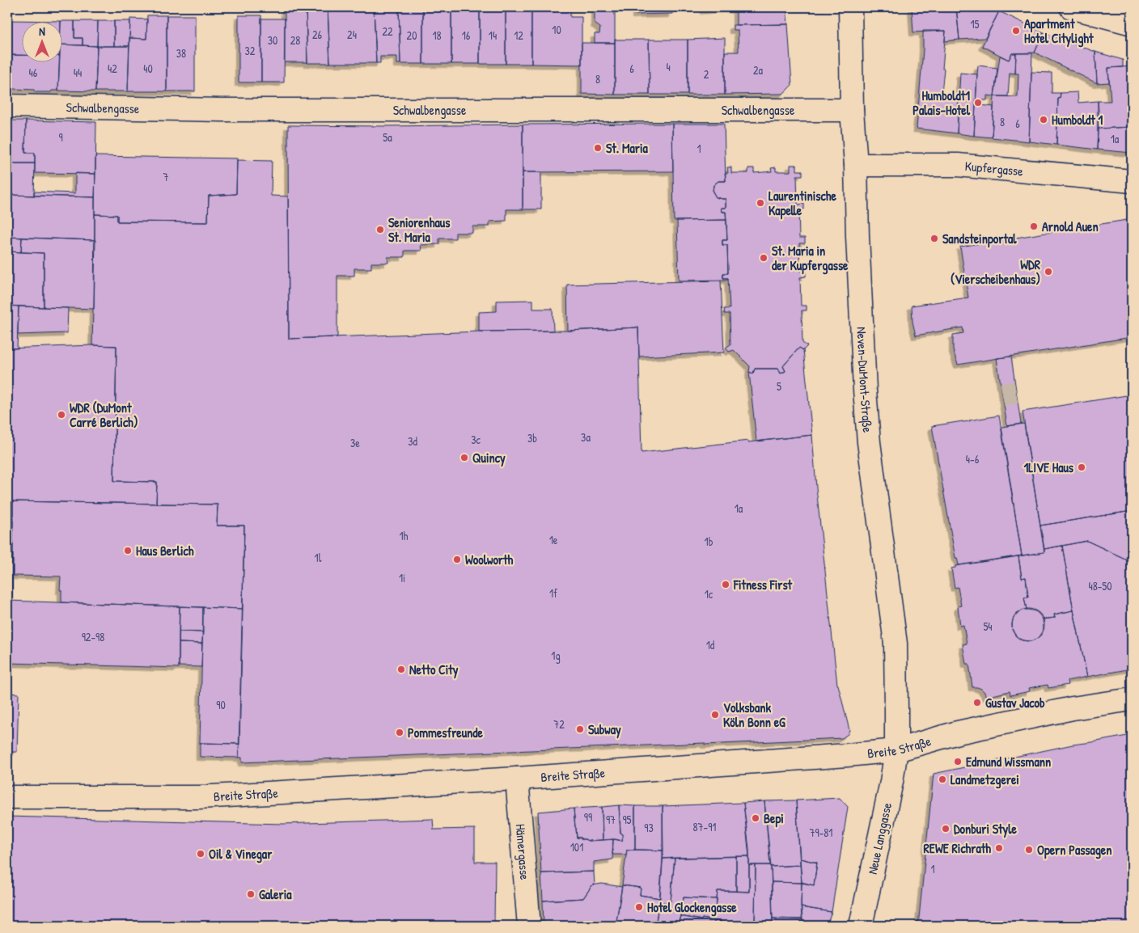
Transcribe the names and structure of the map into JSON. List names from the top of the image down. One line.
{"streets":{"street":["Schwalbengasse","Kupfergasse","Neven-DuMont-Straße","Breite Straße","Neue Langgasse","Hämergasse"]},"crossings":[["Schwalbengasse","Neven-DuMont-Straße"],["Kupfergasse","Neven-DuMont-Straße"],["Neven-DuMont-Straße","Breite Straße"],["Neven-DuMont-Straße","Neue Langgasse"],["Breite Straße","Neue Langgasse"],["Breite Straße","Hämergasse"]],"places":["Apartment Hotel Citylight","Humboldt1 Palais-Hotel","Humboldt 1","St. Maria","Laurentinische Kapelle","Arnold Auen","Seniorenhaus St. Maria","Sandsteinportal","St. Maria in der Kupfergasse","WDR (Vierscheibenhaus)","WDR (DuMont Carré Berlich)","Quincy","1LIVE Haus","Haus Berlich","Woolworth","Fitness First","Netto City","Gustav Jacob","Volksbank Köln Bonn eG","Subway","Pommesfreunde","Edmund Wissmann","Landmetzgerei","Bepi","Donburi Style","REWE Richrath","Opern Passagen","Oil & Vinegar","Galeria","Hotel Glockengasse"],"house_numbers":["15","10","22","26","24","20","18","16","14","12","30","28","32","38","4","42","40","6","2a","46","44","2","8","8","6","9","5a","1a","1","7","5","3a","3b","3c","3d","3e","4-6","1a","1h","1e","1b","1l","1i","48-50","1f","1c","54","92-98","1d","1g","90","72","99","97","95","87-91","93","79-81","101","1"],"north":"top"}
